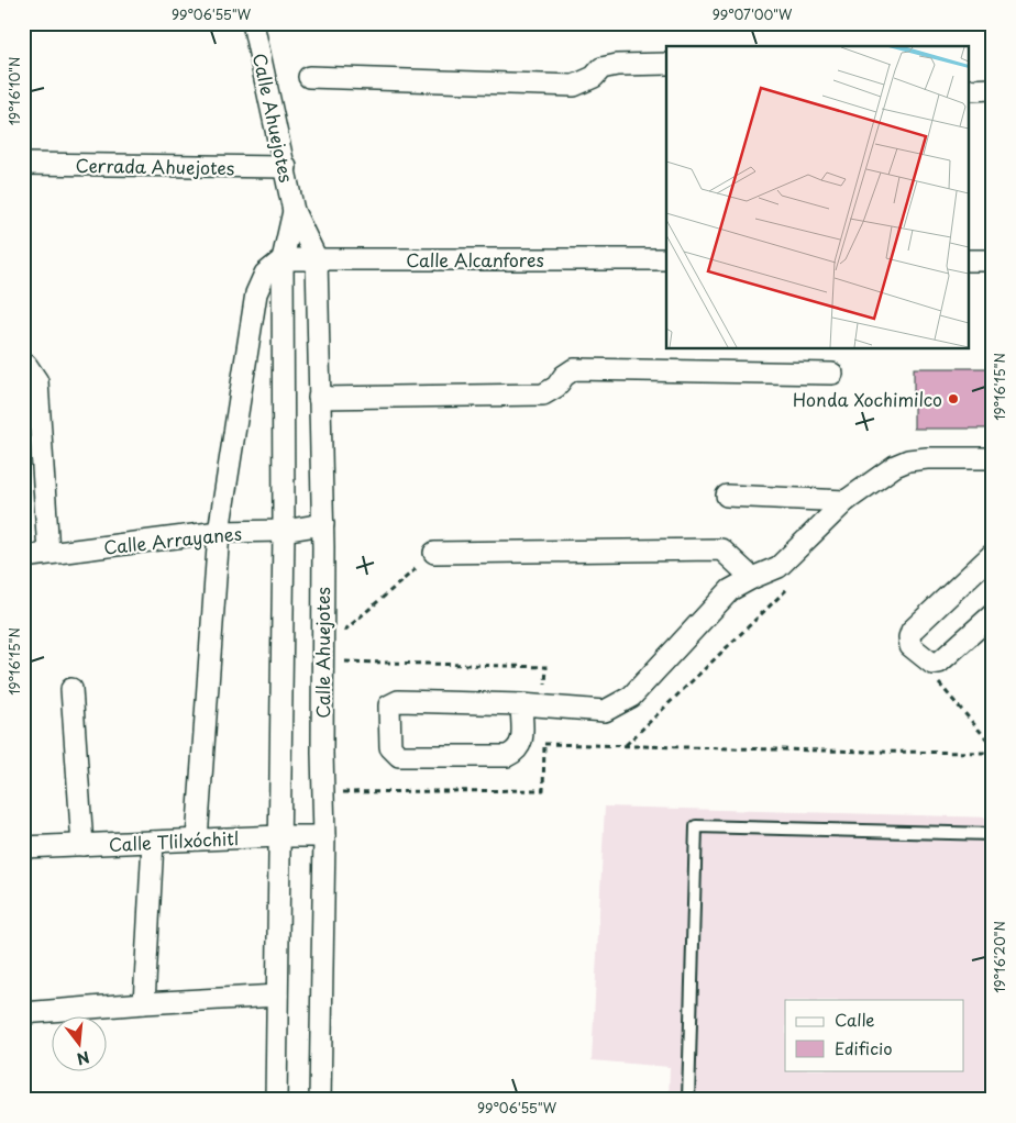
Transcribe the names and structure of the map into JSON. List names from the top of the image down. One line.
{"streets":{"street":["Calle Ahuejotes","Cerrada Ahuejotes","Calle Alcanfores","Calle Arrayanes","Calle Tlilxóchitl"]},"crossings":[["Calle Ahuejotes","Cerrada Ahuejotes"],["Calle Ahuejotes","Calle Alcanfores"],["Calle Ahuejotes","Calle Arrayanes"],["Calle Ahuejotes","Calle Tlilxóchitl"]],"places":["Honda Xochimilco"],"legend":["Calle","Edificio"],"north":"bottom","coordinates":["99°06'55\"W","99°07'00\"W","19°16'10\"N","19°16'15\"N","19°16'20\"N"]}
